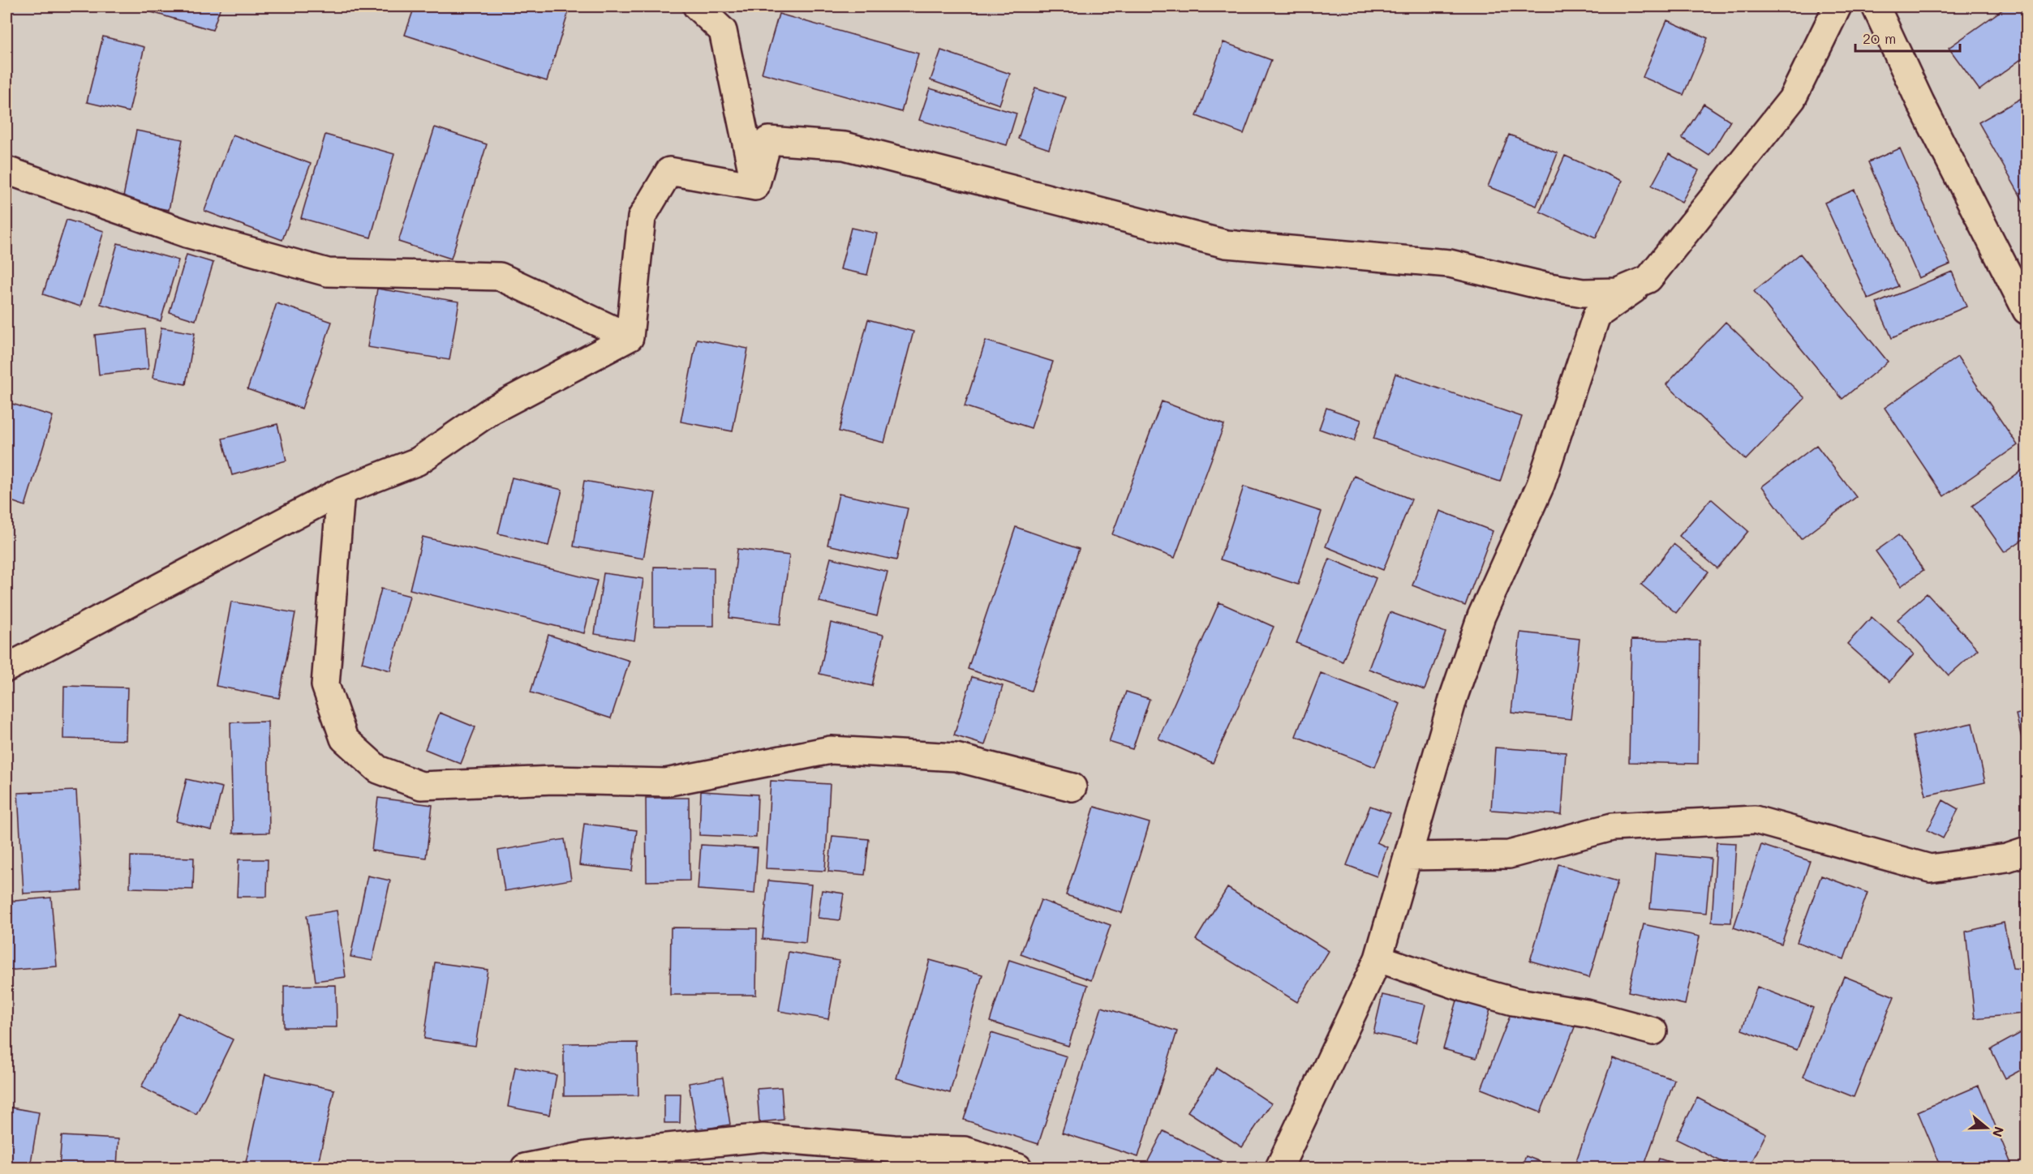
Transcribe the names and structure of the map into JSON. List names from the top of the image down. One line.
{"scale_bar":"20 m","north":"right"}
